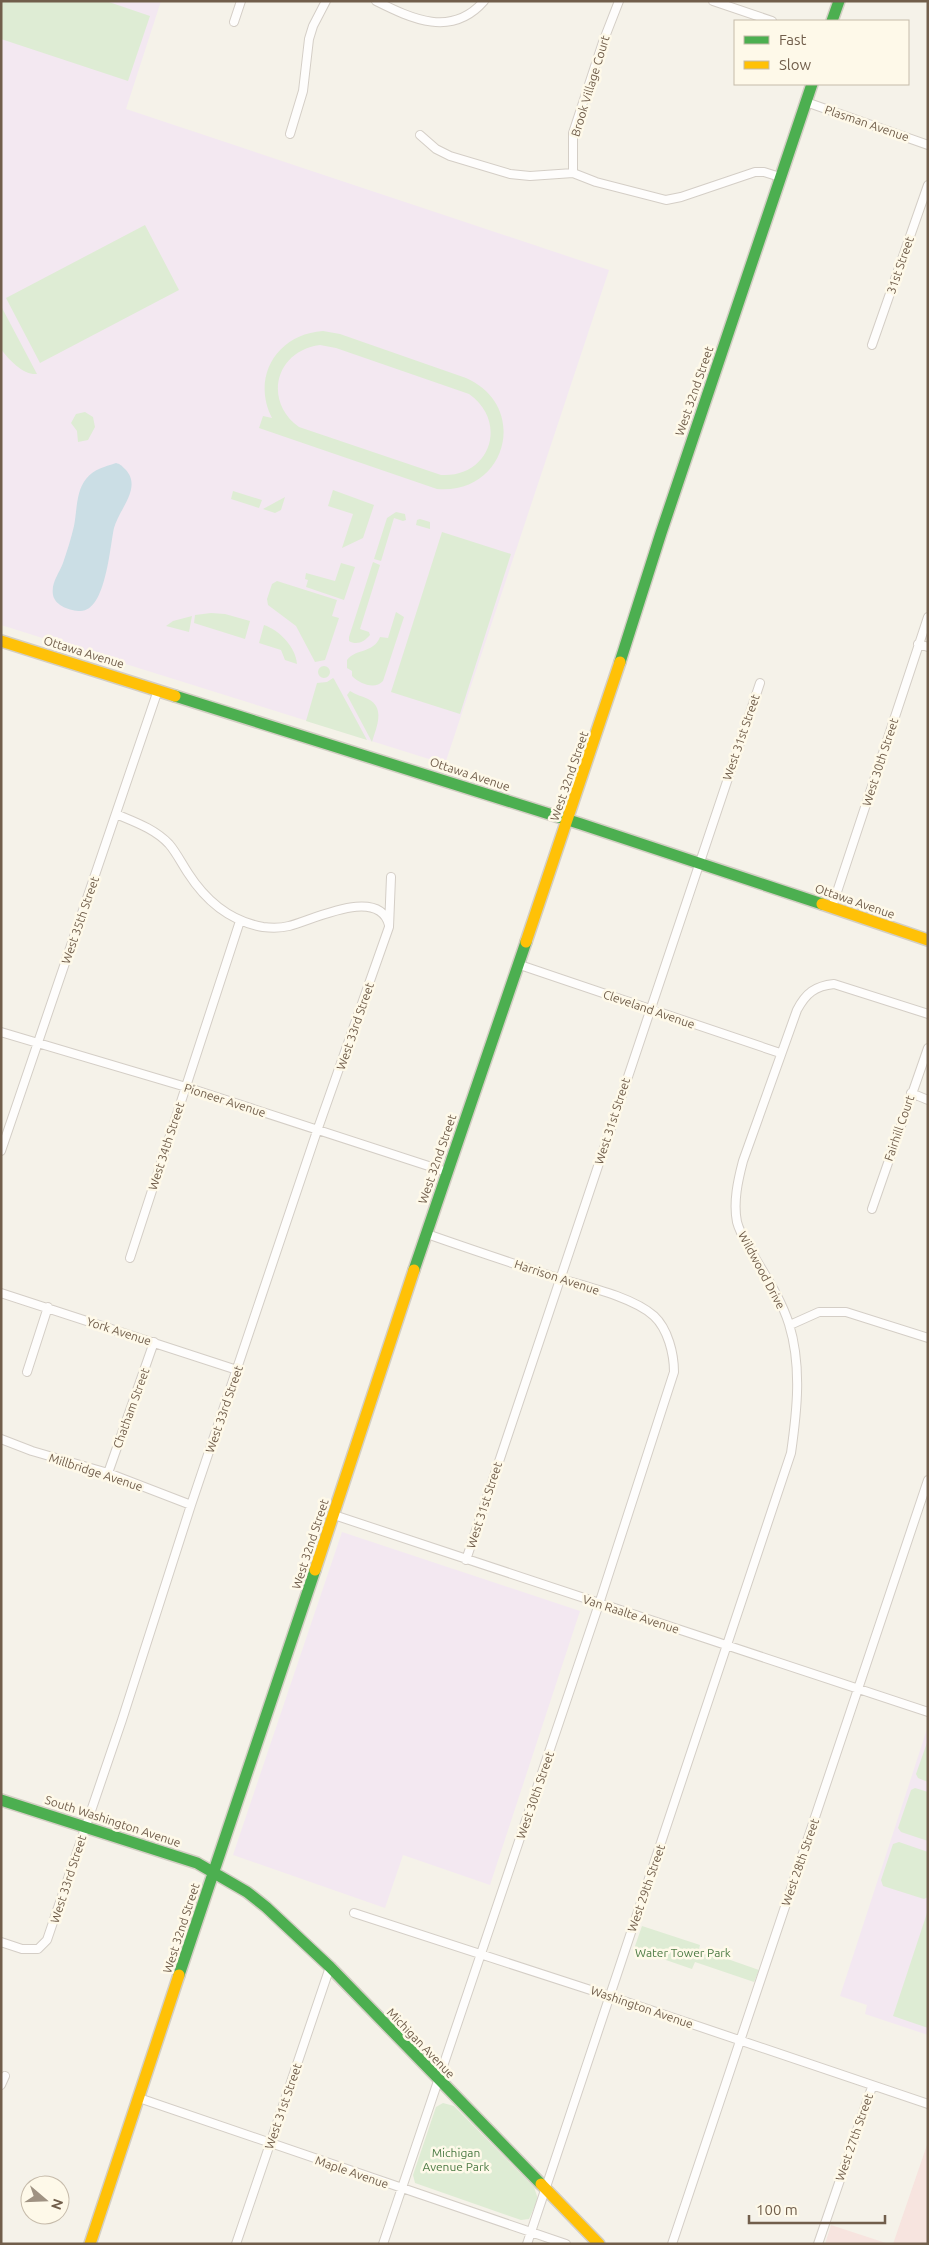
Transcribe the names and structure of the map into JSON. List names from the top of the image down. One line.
{"streets":{"street":["Brook Village Court","Plasman Avenue","31st Street","West 32nd Street","Ottawa Avenue","West 31st Street","West 30th Street","West 35th Street","Cleveland Avenue","West 33rd Street","Pioneer Avenue","Fairhill Court","West 34th Street","Wildwood Drive","Harrison Avenue","York Avenue","Chatham Street","Millbridge Avenue","Van Raalte Avenue","South Washington Avenue","West 28th Street","West 29th Street","Washington Avenue","Michigan Avenue","West 27th Street","Maple Avenue"]},"crossings":[["Plasman Avenue","West 32nd Street"],["West 32nd Street","Ottawa Avenue"],["West 32nd Street","Cleveland Avenue"],["West 32nd Street","Pioneer Avenue"],["West 32nd Street","Harrison Avenue"],["West 32nd Street","Van Raalte Avenue"],["West 32nd Street","South Washington Avenue"],["West 32nd Street","Michigan Avenue"],["West 32nd Street","Maple Avenue"],["Ottawa Avenue","West 31st Street"],["Ottawa Avenue","West 30th Street"],["Ottawa Avenue","West 35th Street"],["West 31st Street","Cleveland Avenue"],["West 31st Street","Harrison Avenue"],["West 31st Street","Van Raalte Avenue"],["West 31st Street","Michigan Avenue"],["West 31st Street","Maple Avenue"],["West 30th Street","Harrison Avenue"],["West 30th Street","Van Raalte Avenue"],["West 30th Street","Washington Avenue"],["West 30th Street","Michigan Avenue"],["West 30th Street","Maple Avenue"],["West 35th Street","Pioneer Avenue"],["Cleveland Avenue","Wildwood Drive"],["West 33rd Street","Pioneer Avenue"],["West 33rd Street","York Avenue"],["West 33rd Street","Millbridge Avenue"],["West 33rd Street","South Washington Avenue"],["Pioneer Avenue","West 34th Street"],["Wildwood Drive","Van Raalte Avenue"],["Wildwood Drive","West 29th Street"],["York Avenue","Chatham Street"],["Chatham Street","Millbridge Avenue"],["Van Raalte Avenue","West 28th Street"],["Van Raalte Avenue","West 29th Street"],["South Washington Avenue","Michigan Avenue"],["West 28th Street","Washington Avenue"],["West 29th Street","Washington Avenue"],["West 29th Street","Michigan Avenue"],["West 29th Street","Maple Avenue"],["Washington Avenue","West 27th Street"]],"parks":["Water Tower Park","Michigan Avenue Park"],"legend":["Fast","Slow"],"scale_bar":"100 m","north":"right"}
